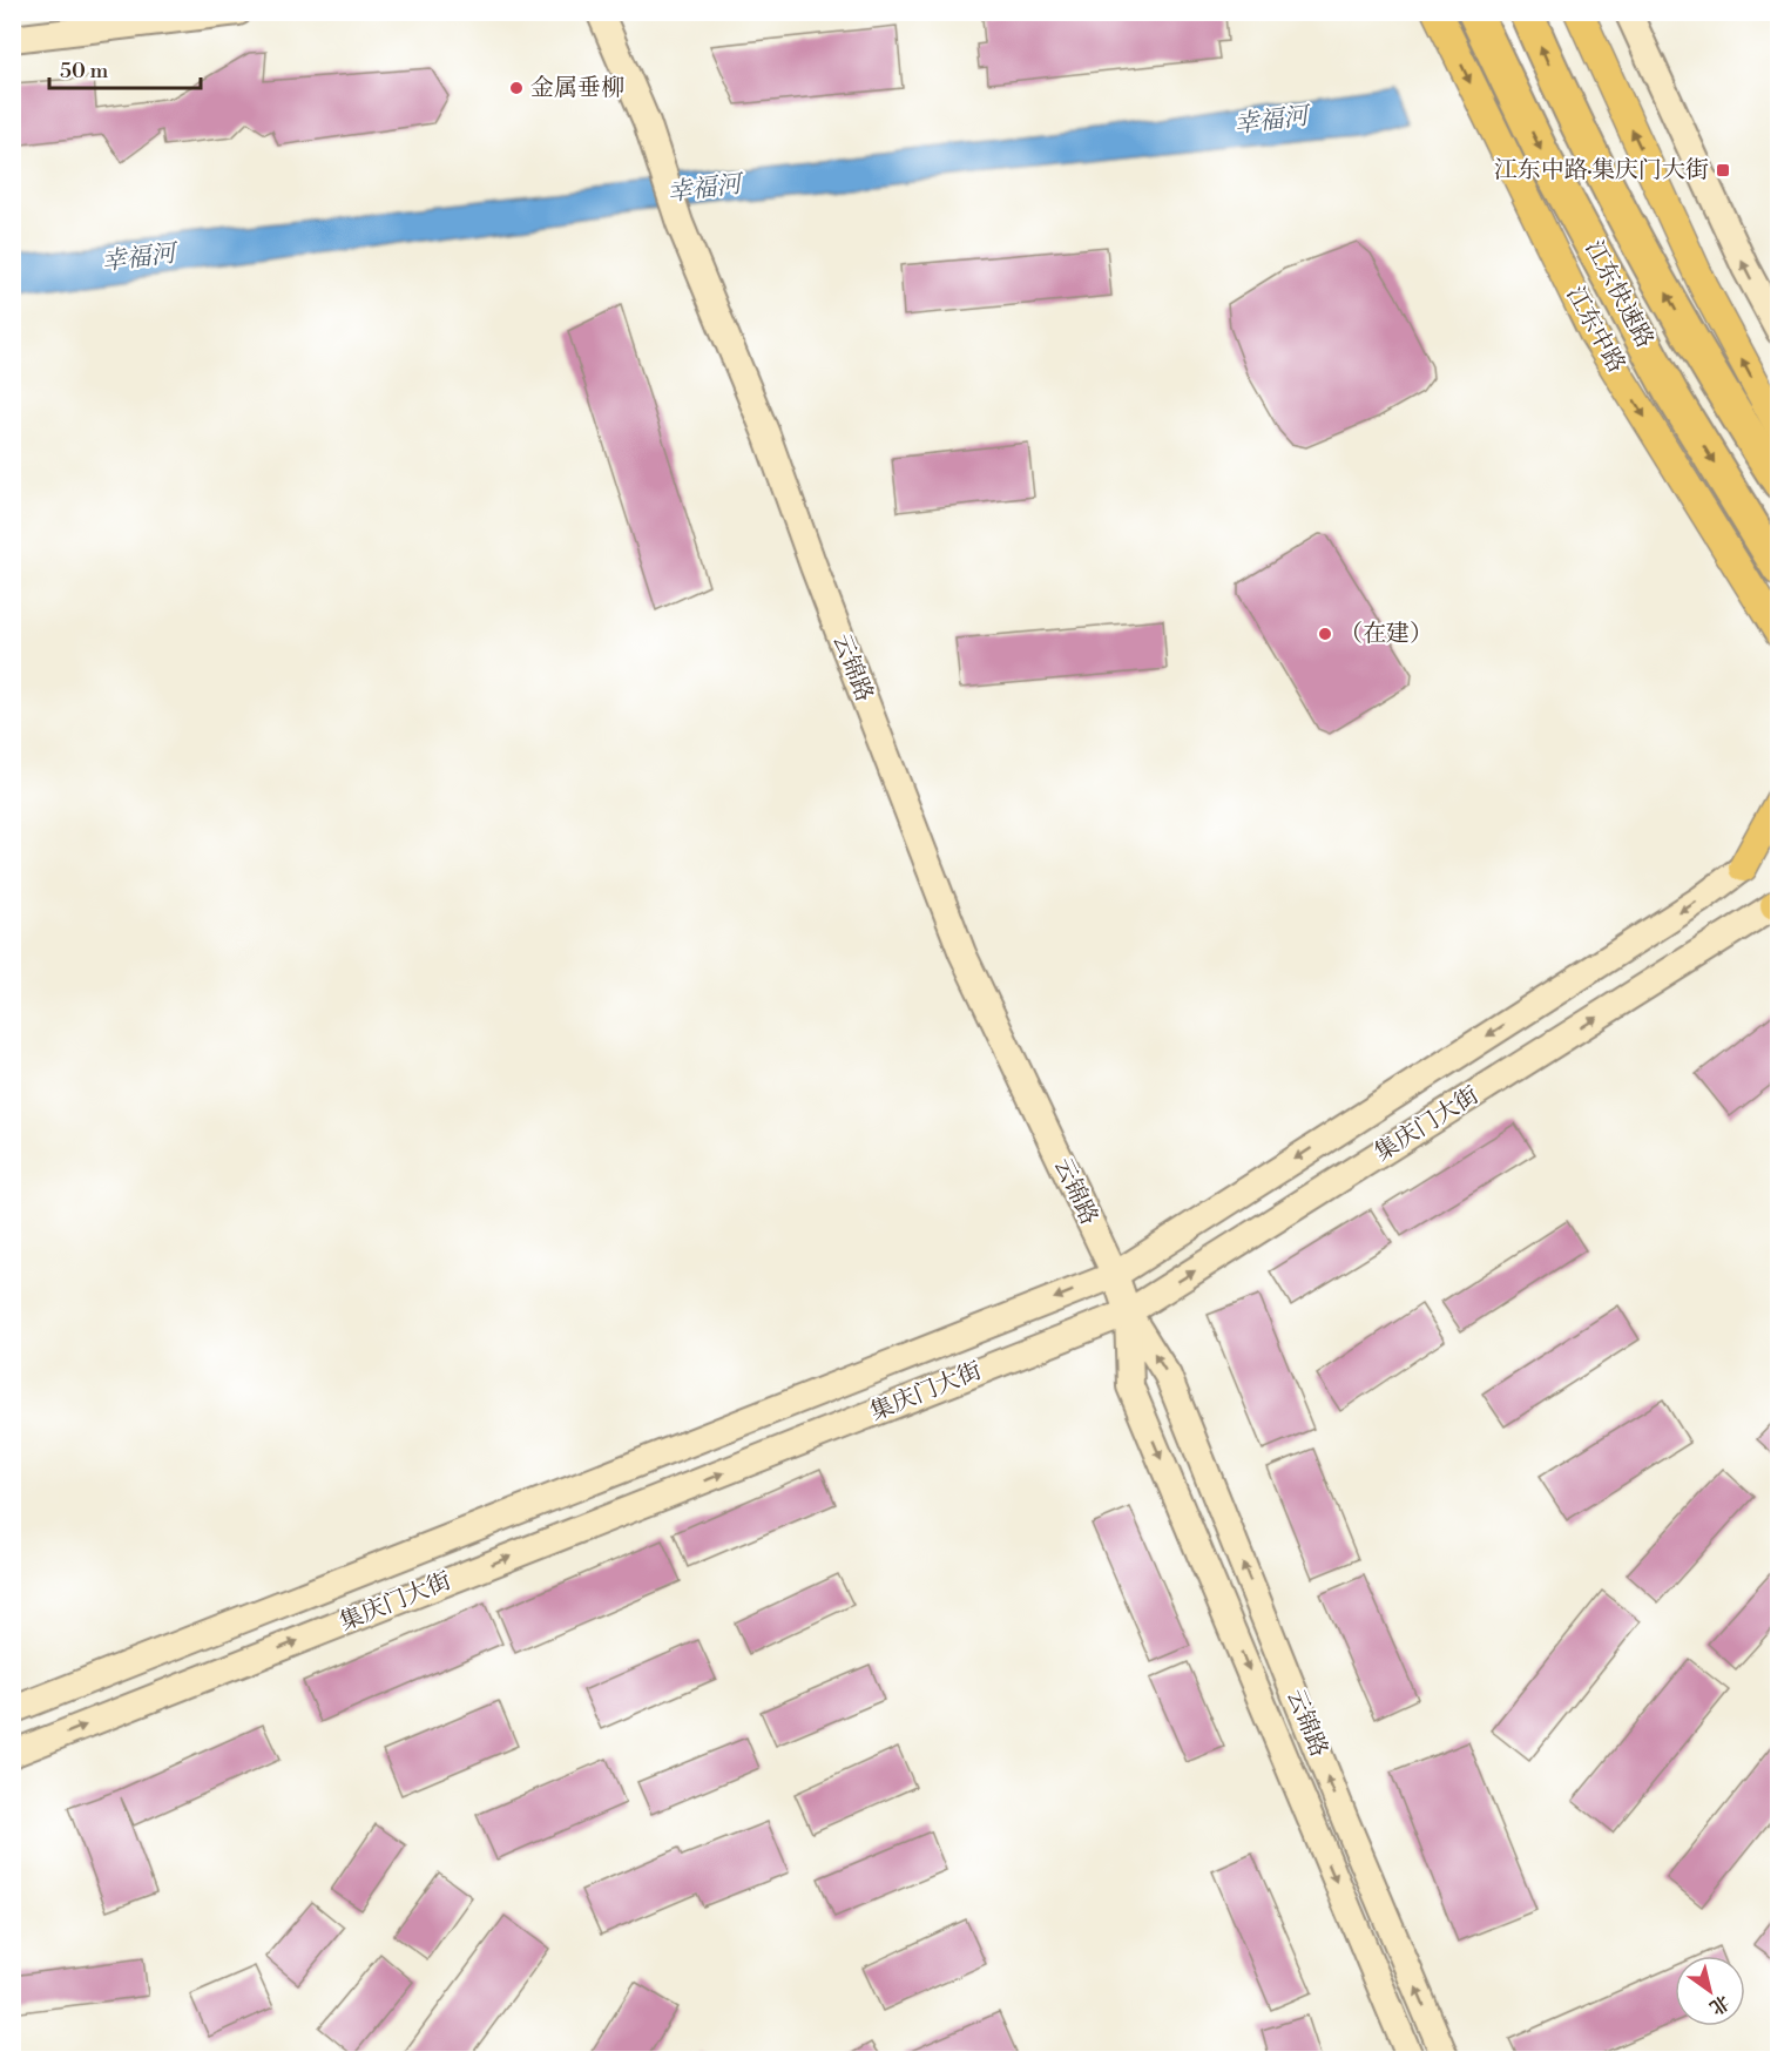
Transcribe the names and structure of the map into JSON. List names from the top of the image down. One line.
{"streets":{"highway":["江东快速路"],"main road":["江东中路","云锦路","集庆门大街"]},"crossings":[["云锦路","集庆门大街"]],"water":["幸福河"],"places":{"other":["金属垂柳","（在建）"],"transit":["江东中路·集庆门大街"]},"scale_bar":"50 m","north":"bottom right"}
